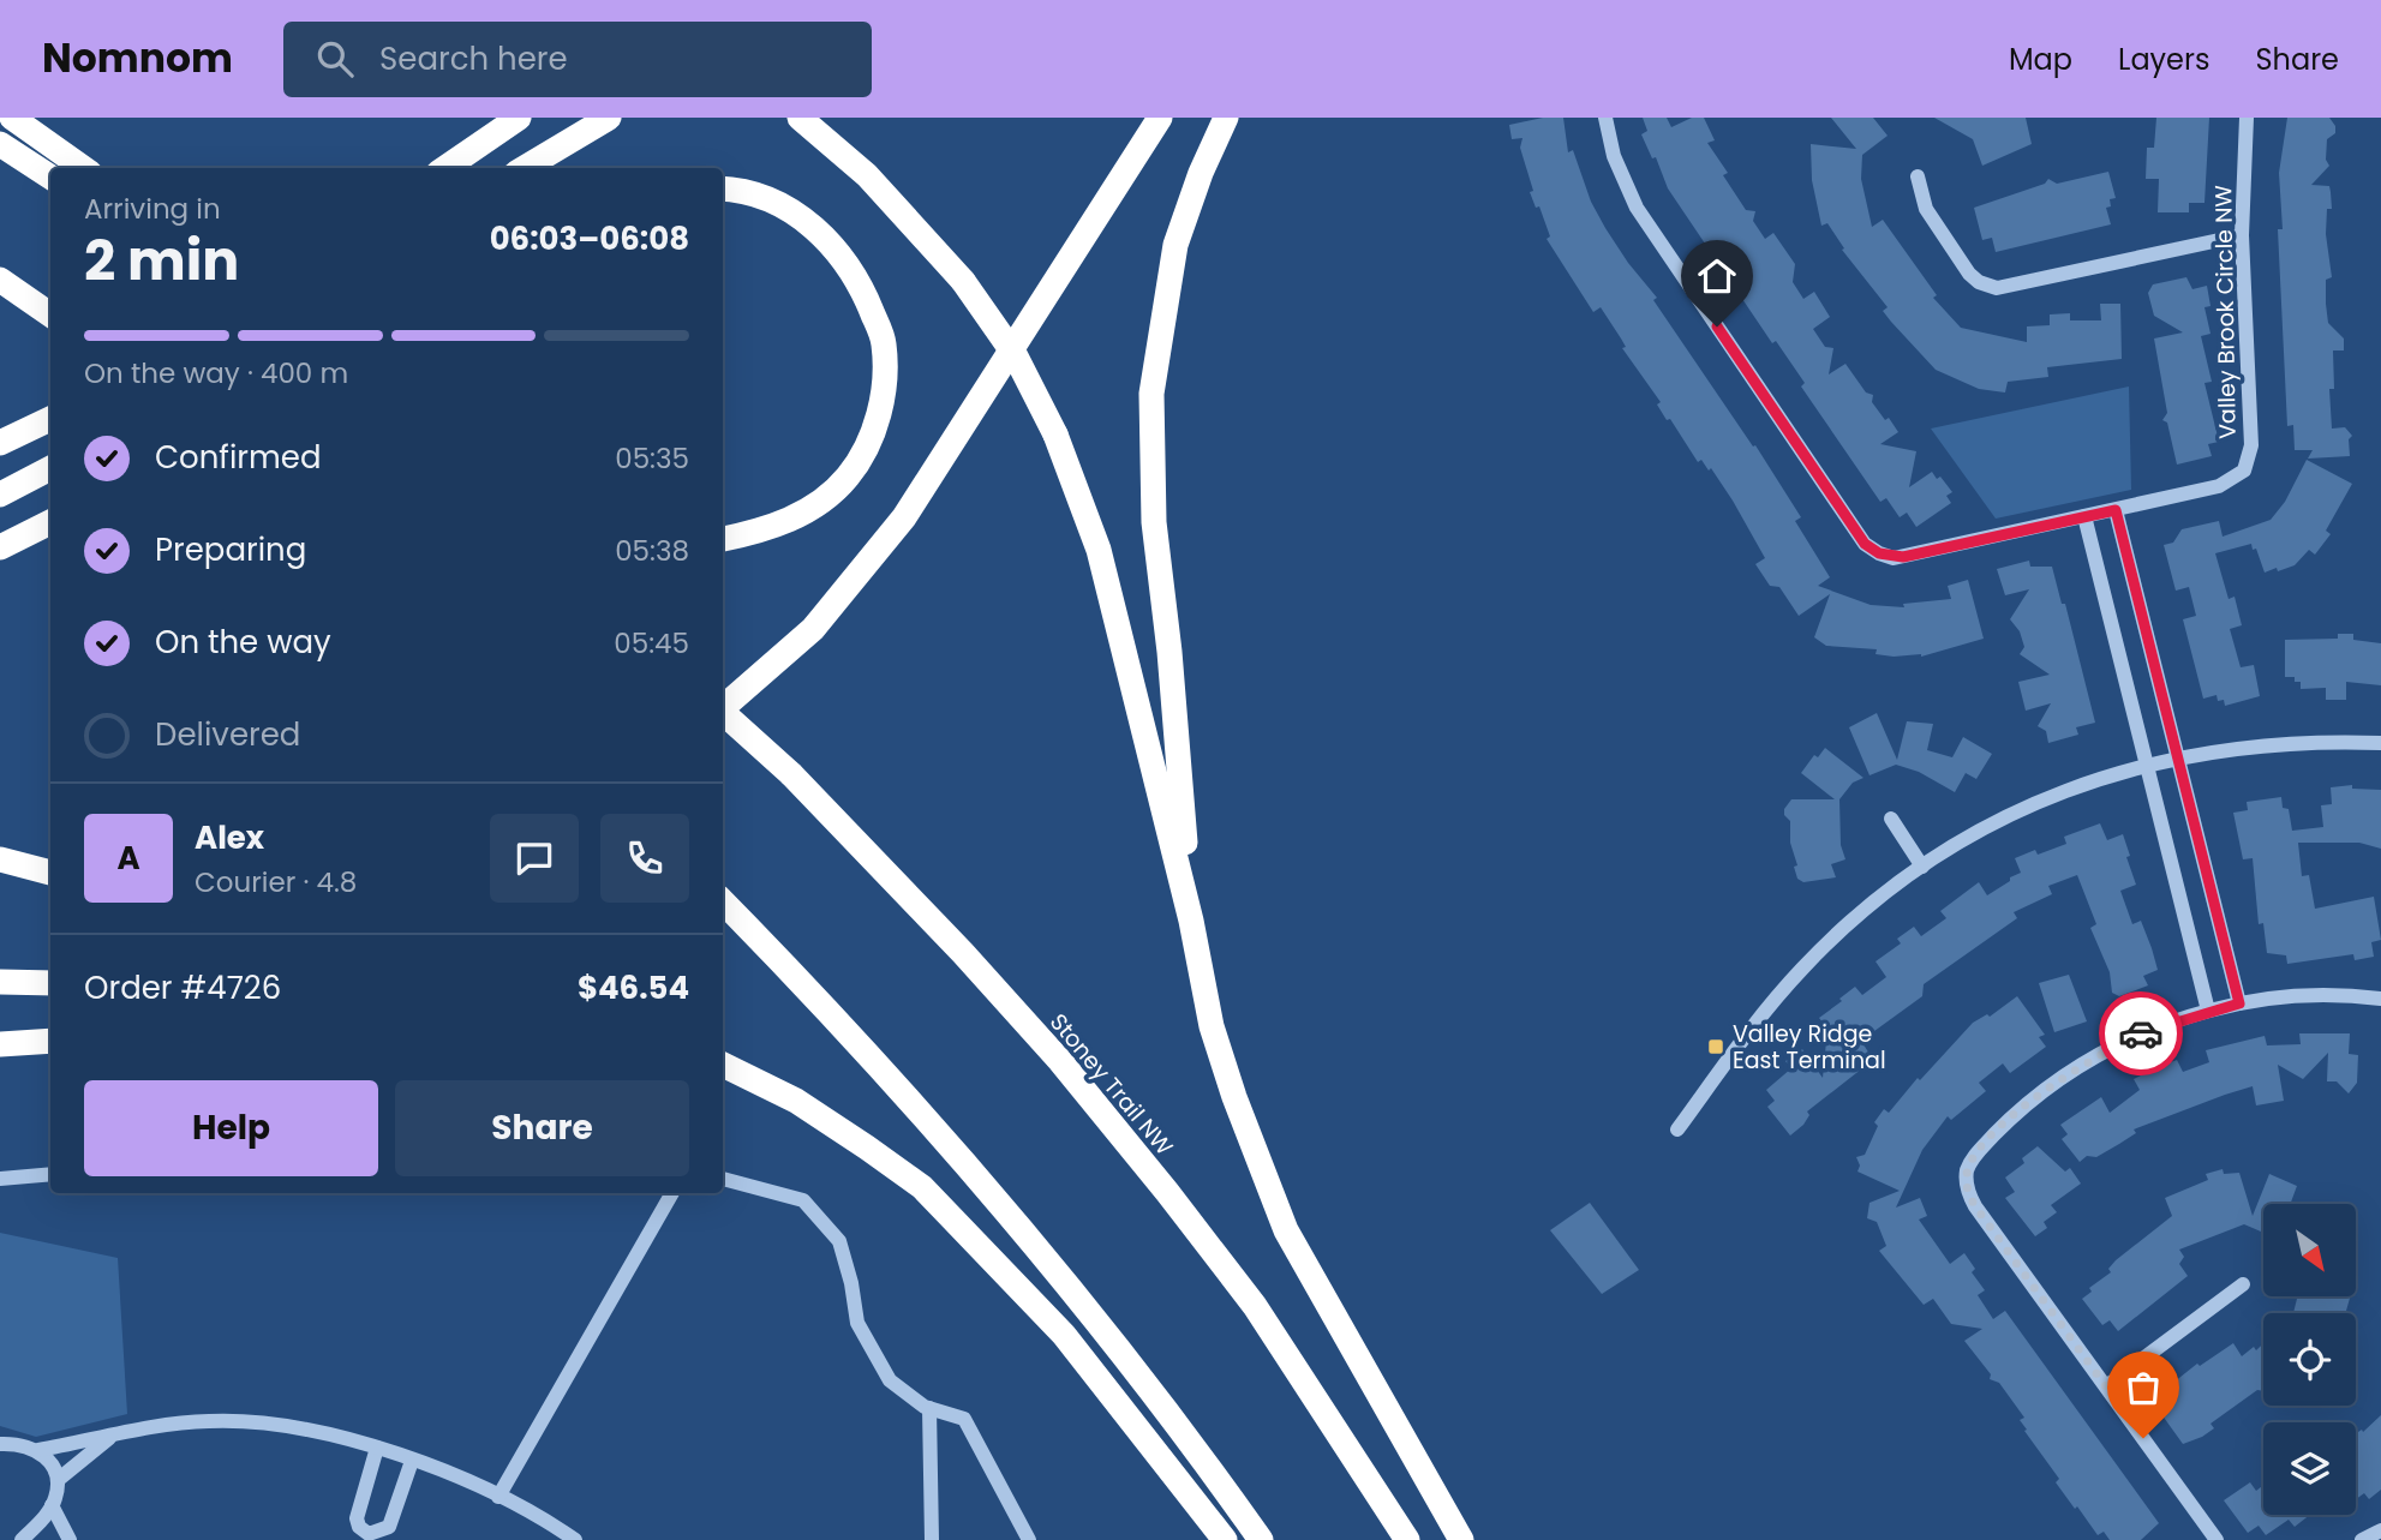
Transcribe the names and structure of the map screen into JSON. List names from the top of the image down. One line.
{"streets":{"highway":["Stoney Trail NW"],"street":["Valley Brook Circle NW"]},"places":{"transit":["Valley Ridge East Terminal"]},"north":"bottom right","page":{"header":"Nomnom","search":"Search here","nav":["Map","Layers","Share"],"heading":["2 min","Arriving in","06:03–06:08"],"panel":["Alex","Courier · 4.8","Order #4726","$46.54"],"bar":"On the way · 400 m","list":[["Confirmed","05:35"],["Preparing","05:38"],["On the way","05:45"],"Delivered"],"round":"A","buttons":["Help","Share"]}}
